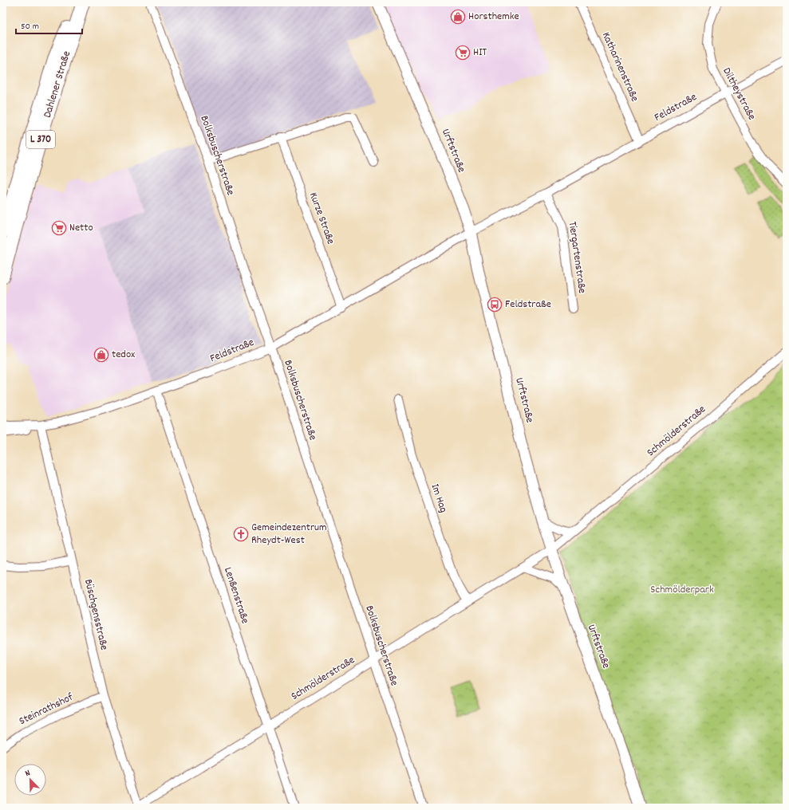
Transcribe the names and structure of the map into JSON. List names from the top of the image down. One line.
{"streets":{"main road":["Dahlener Straße","L 370"],"street":["Katharinenstraße","Diltheystraße","Feldstraße","Urftstraße","Bolksbuscherstraße","Kurze Straße","Tiergartenstraße","Schmölderstraße","Im Hag","Lenßenstraße","Büschgensstraße","Steinrathshof"]},"crossings":[["Katharinenstraße","Feldstraße"],["Diltheystraße","Feldstraße"],["Feldstraße","Urftstraße"],["Feldstraße","Bolksbuscherstraße"],["Feldstraße","Kurze Straße"],["Feldstraße","Tiergartenstraße"],["Feldstraße","Lenßenstraße"],["Feldstraße","Büschgensstraße"],["Urftstraße","Schmölderstraße"],["Bolksbuscherstraße","Schmölderstraße"],["Schmölderstraße","Im Hag"],["Schmölderstraße","Lenßenstraße"],["Schmölderstraße","Büschgensstraße"],["Büschgensstraße","Steinrathshof"]],"parks":["Schmölderpark"],"places":{"shop":["Horsthemke","tedox"],"supermarket":["HIT","Netto"],"bus stop":["Feldstraße"],"church":["Gemeindezentrum Rheydt-West"]},"scale_bar":"50 m","north":"top left"}
